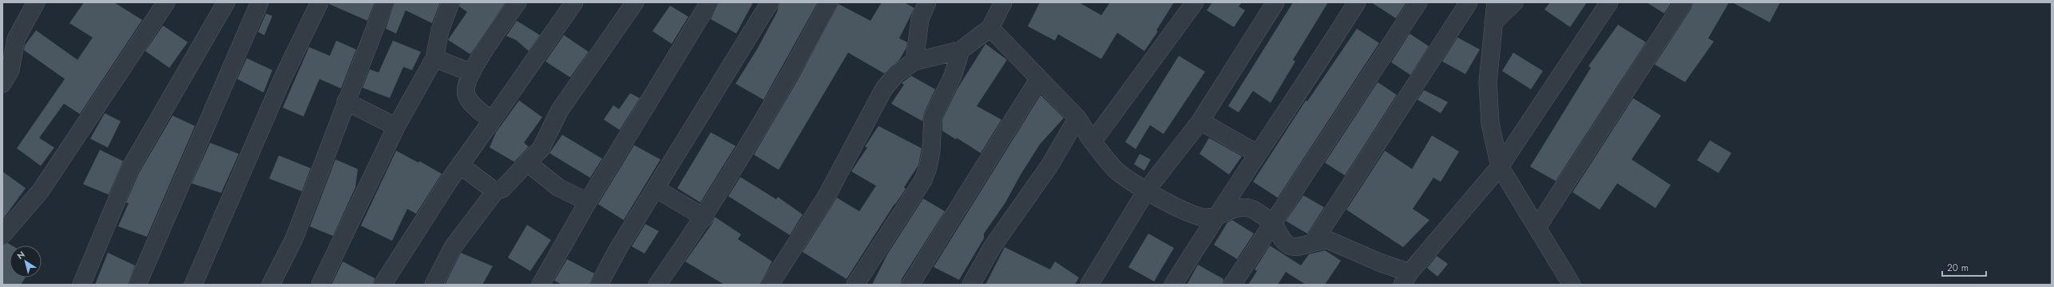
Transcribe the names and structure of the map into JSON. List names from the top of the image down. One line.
{"scale_bar":"20 m","north":"top left"}
